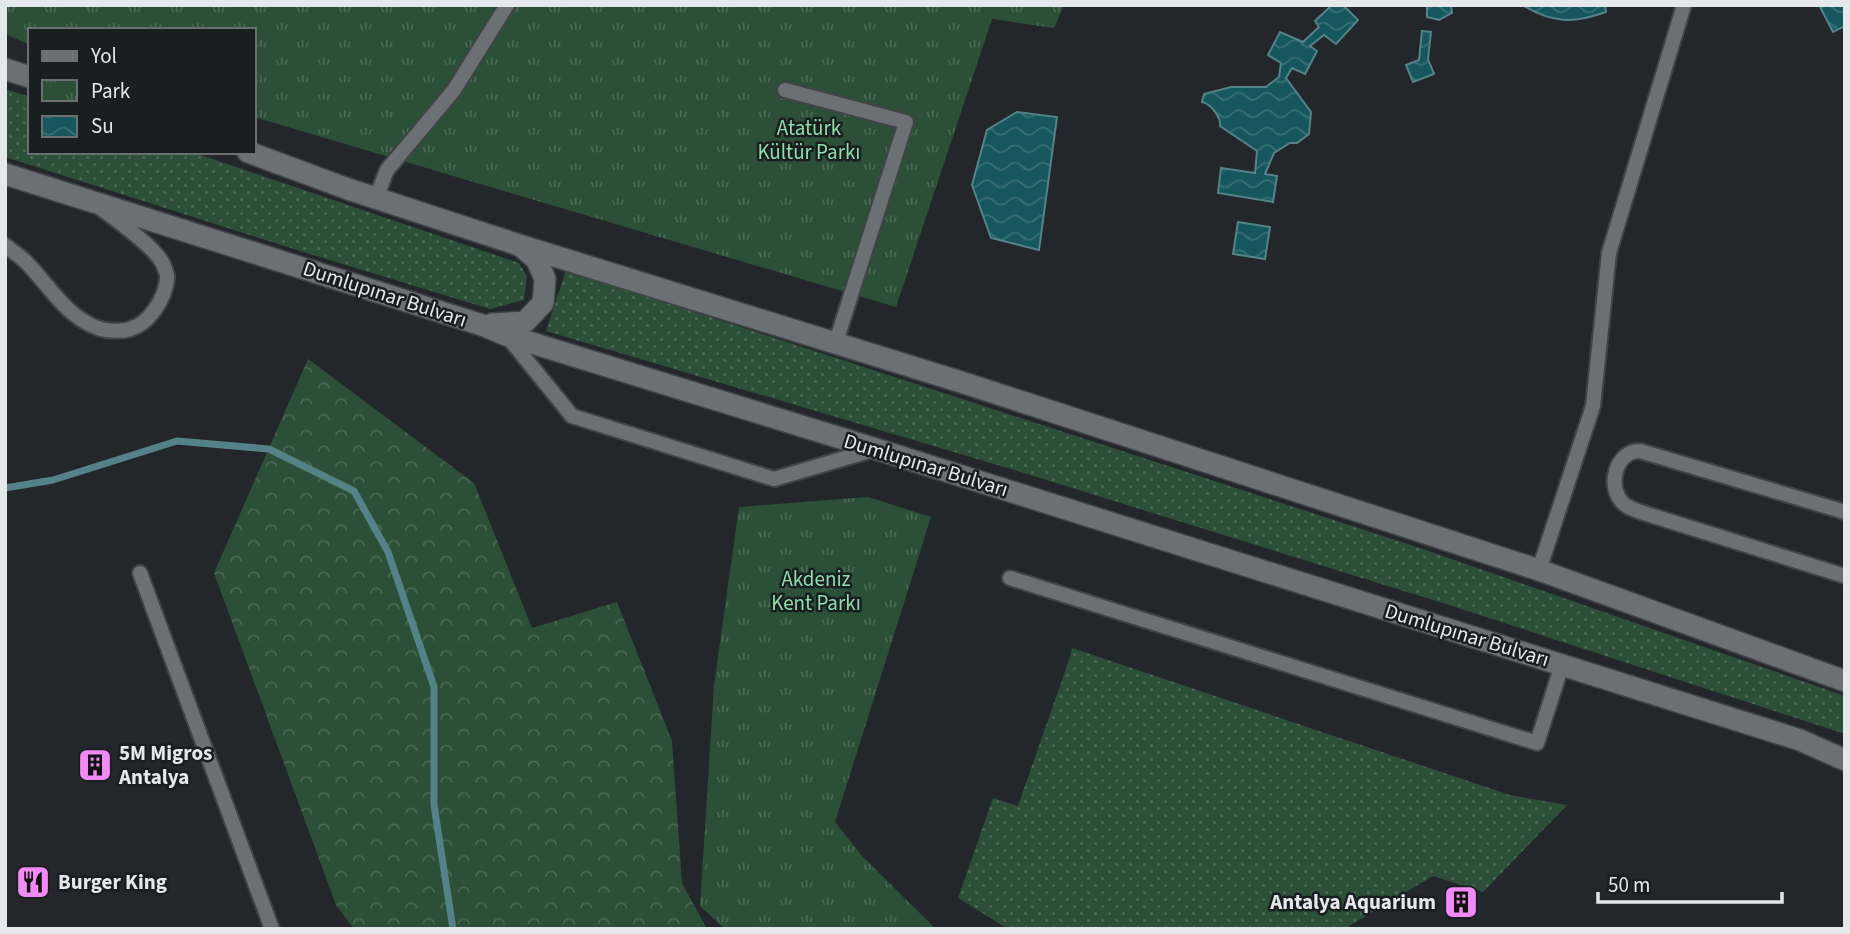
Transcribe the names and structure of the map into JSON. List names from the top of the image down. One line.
{"streets":{"main road":["Dumlupınar Bulvarı"]},"parks":["Atatürk Kültür Parkı","Akdeniz Kent Parkı"],"places":{"building":["5M Migros Antalya","Antalya Aquarium"],"restaurant":["Burger King"]},"legend":["Yol","Park","Su"],"scale_bar":"50 m"}
